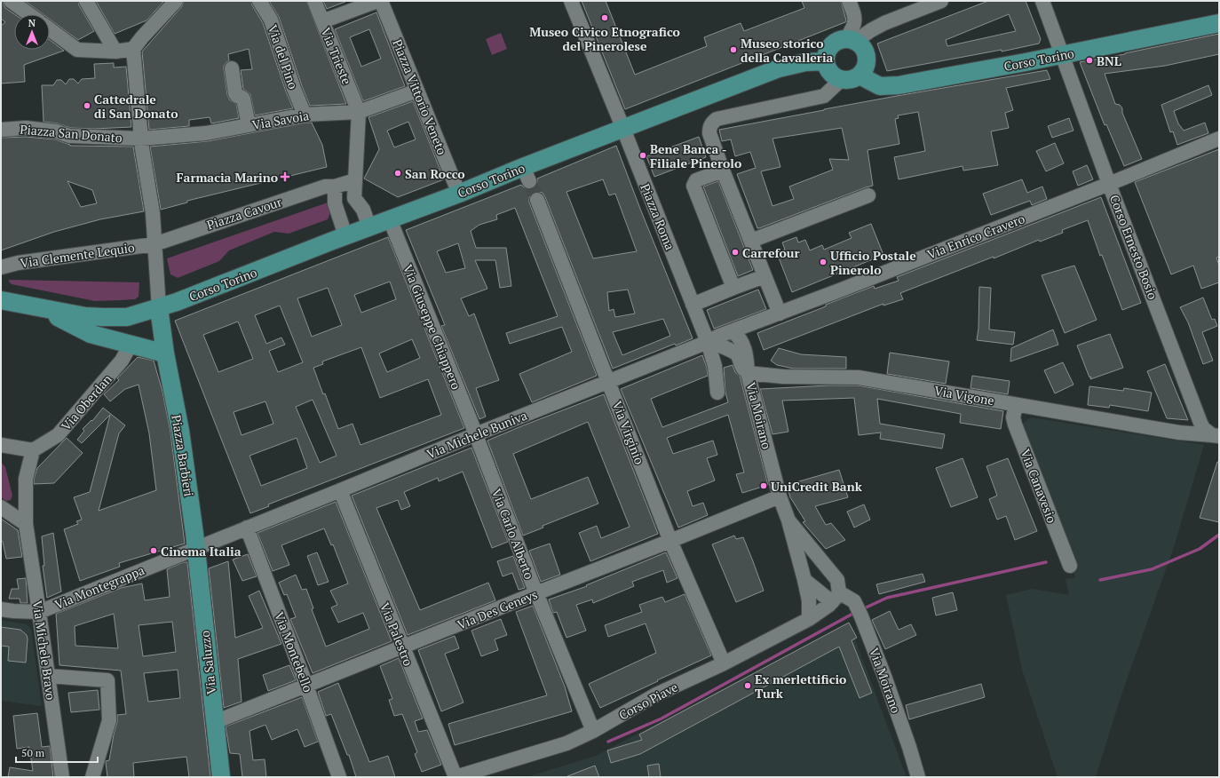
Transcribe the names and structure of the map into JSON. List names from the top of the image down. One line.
{"streets":{"main road":["Corso Torino","Piazza Barbieri","Via Saluzzo"],"street":["Via Trieste","Via del Pino","Piazza Vittorio Veneto","Via Savoia","Piazza San Donato","Piazza Cavour","Piazza Roma","Via Enrico Cravero","Corso Ernesto Bosio","Via Clemente Lequio","Via Giuseppe Chiappero","Via Vigone","Via Oberdan","Via Moirano","Via Virginio","Via Michele Buniva","Via Canavesio","Via Carlo Alberto","Via Montegrappa","Via Des Geneys","Via Palestro","Via Michele Bravo","Via Montebello","Corso Piave"]},"crossings":[["Via Trieste","Via Savoia"],["Via del Pino","Via Savoia"],["Corso Torino","Piazza Vittorio Veneto"],["Corso Torino","Piazza Roma"],["Corso Torino","Corso Ernesto Bosio"],["Corso Torino","Via Giuseppe Chiappero"],["Corso Torino","Piazza Barbieri"],["Piazza Vittorio Veneto","Via Savoia"],["Via Savoia","Piazza San Donato"],["Piazza Cavour","Via Clemente Lequio"],["Piazza Roma","Via Michele Buniva"],["Via Enrico Cravero","Corso Ernesto Bosio"],["Via Enrico Cravero","Via Moirano"],["Via Enrico Cravero","Via Michele Buniva"],["Corso Ernesto Bosio","Via Vigone"],["Via Giuseppe Chiappero","Via Michele Buniva"],["Via Giuseppe Chiappero","Via Carlo Alberto"],["Via Vigone","Via Moirano"],["Via Vigone","Via Canavesio"],["Via Oberdan","Via Michele Bravo"],["Via Moirano","Via Michele Buniva"],["Via Moirano","Via Des Geneys"],["Via Moirano","Corso Piave"],["Via Virginio","Via Michele Buniva"],["Via Virginio","Via Des Geneys"],["Via Virginio","Corso Piave"],["Via Michele Buniva","Via Carlo Alberto"],["Via Michele Buniva","Via Palestro"],["Via Michele Buniva","Via Montebello"],["Piazza Barbieri","Via Montegrappa"],["Piazza Barbieri","Via Saluzzo"],["Via Carlo Alberto","Via Des Geneys"],["Via Carlo Alberto","Corso Piave"],["Via Montegrappa","Via Michele Bravo"],["Via Montegrappa","Via Saluzzo"],["Via Des Geneys","Via Palestro"],["Via Des Geneys","Via Montebello"],["Via Des Geneys","Via Saluzzo"],["Via Palestro","Corso Piave"]],"places":{"other":["Museo Civico Etnografico del Pinerolese","Museo storico della Cavalleria","BNL","Cattedrale di San Donato","Bene Banca - Filiale Pinerolo","San Rocco","Carrefour","Ufficio Postale Pinerolo","UniCredit Bank","Cinema Italia","Ex merlettificio Turk"],"health":["Farmacia Marino"]},"scale_bar":"50 m","north":"top"}
